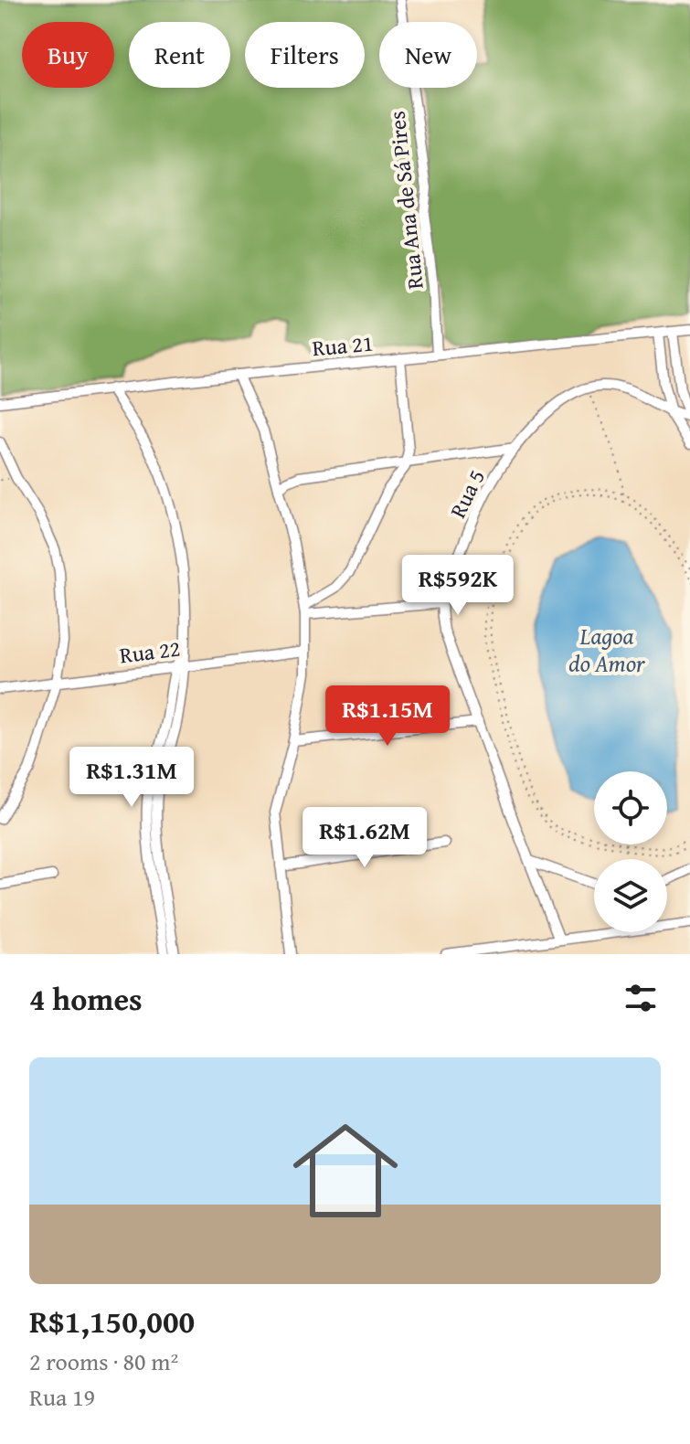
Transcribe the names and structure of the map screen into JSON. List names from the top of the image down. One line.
{"streets":{"street":["Rua Ana de Sá Pires","Rua 21","Rua 5","Rua 22"]},"crossings":[["Rua Ana de Sá Pires","Rua 21"]],"water":["Lagoa do Amor"],"page":{"chip":["Buy","Rent","Filters","New"],"price":["R$592K","R$1.15M","R$1.31M","R$1.62M"],"heading":"4 homes","list":[{"name":"R$1,150,000","note":"2 rooms · 80 m² · Rua 19"}]}}
